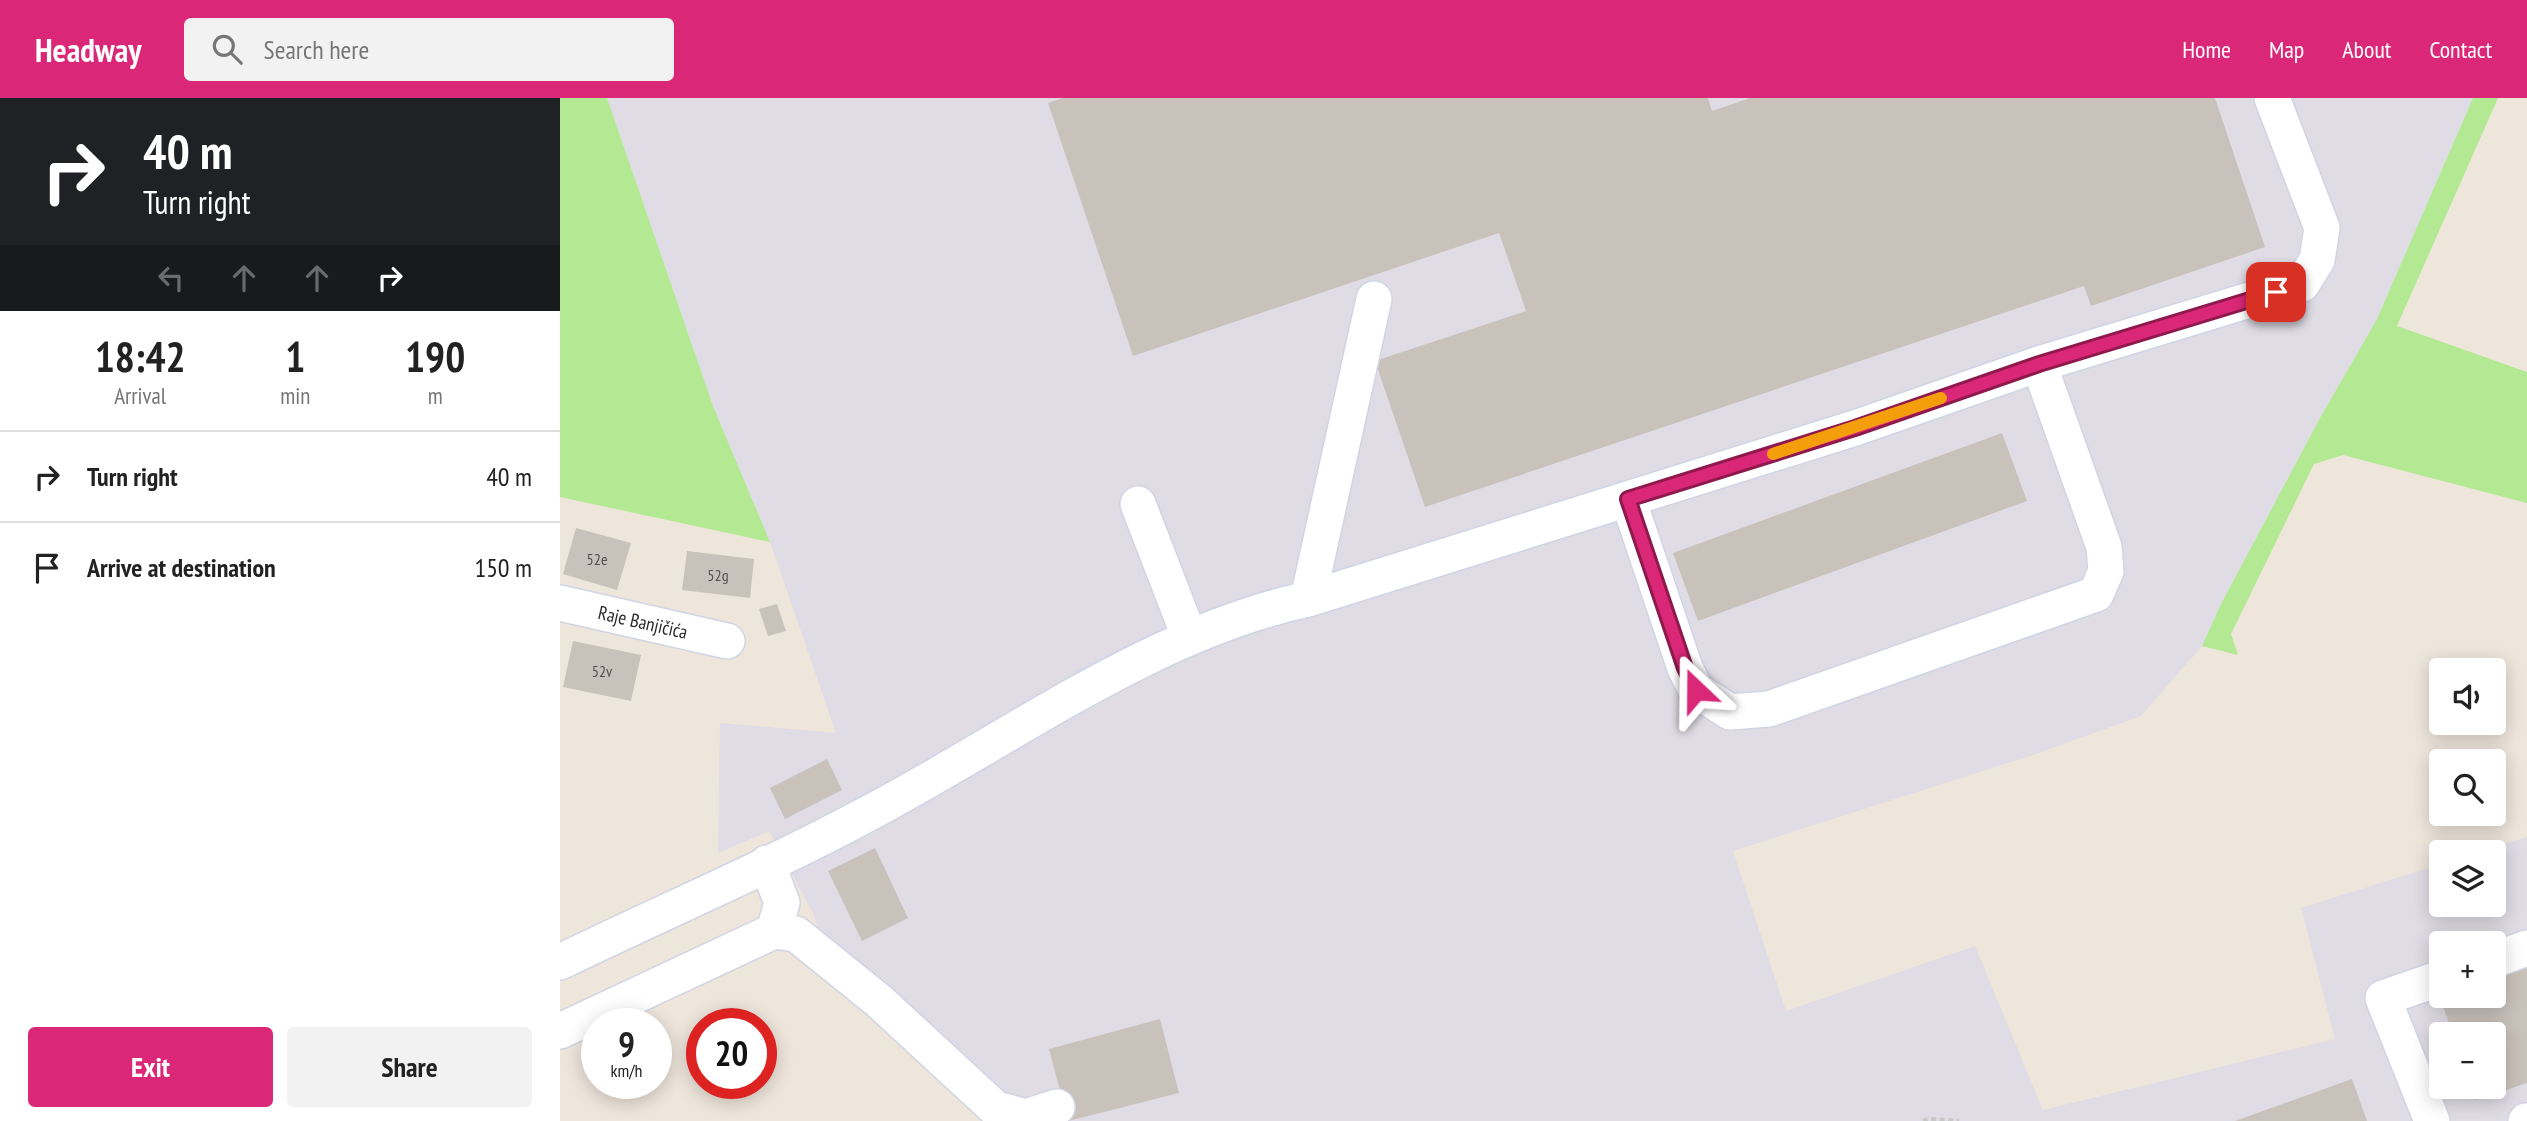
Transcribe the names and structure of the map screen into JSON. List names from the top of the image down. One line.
{"streets":{"street":["Raje Banjičića"]},"house_numbers":["52e","52g","52v"],"page":{"header":"Headway","search":"Search here","nav":["Home","Map","About","Contact"],"turn":["40 m","Turn right"],"eta":["18:42","Arrival","1","min","190","m"],"list":[{"name":"Turn right","value":"40 m"},{"name":"Arrive at destination","value":"150 m"}],"map_buttons":["+","−"],"speed":"9 km/h","limit":"20","buttons":["Exit","Share"]}}
